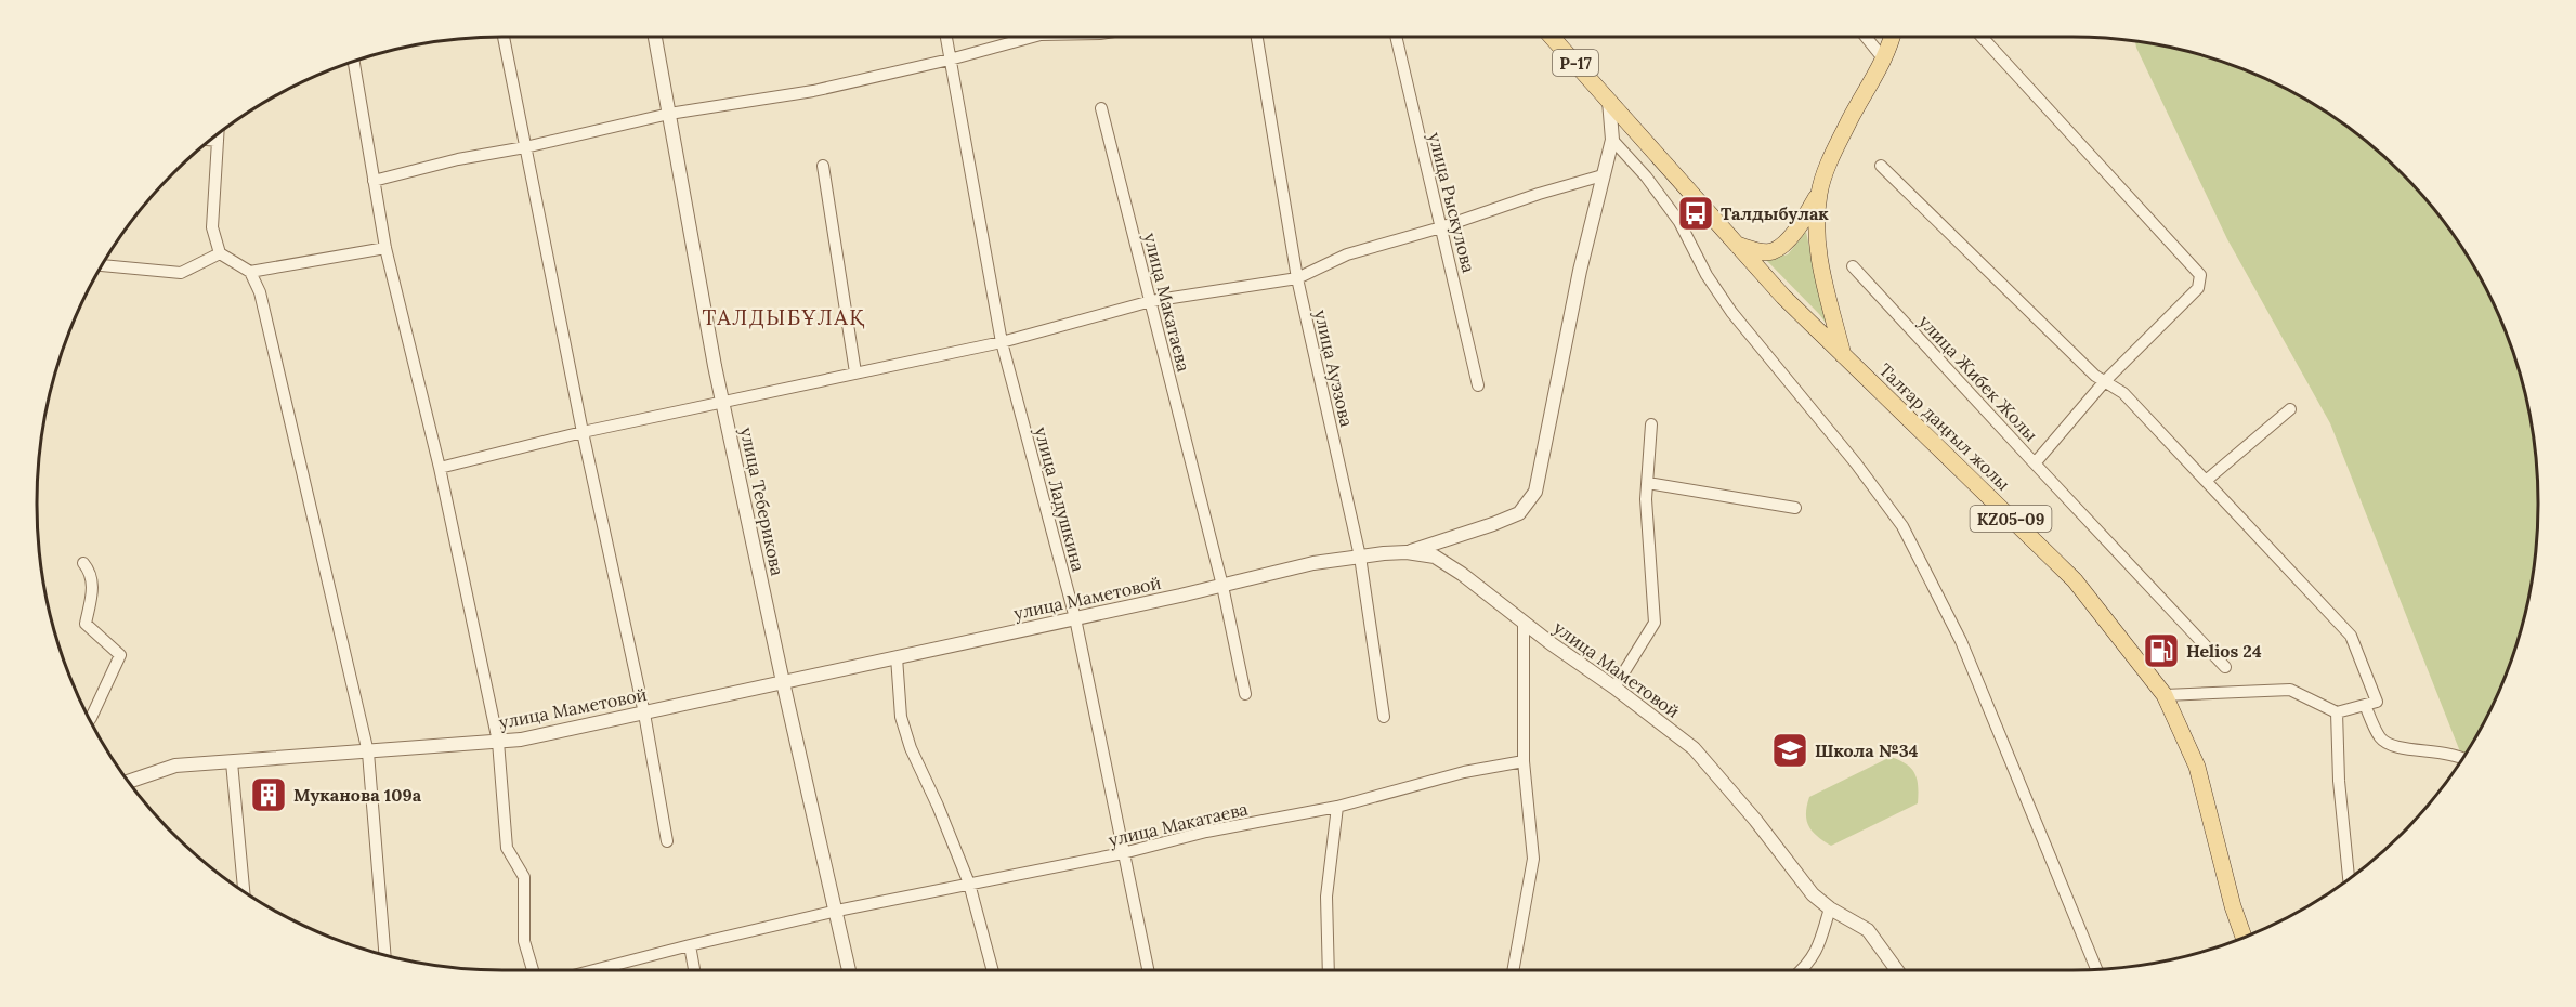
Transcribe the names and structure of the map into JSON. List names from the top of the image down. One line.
{"streets":{"main road":["P-17","Талғар даңғыл жолы","KZ05-09"],"street":["улица Рыскулова","улица Макатаева","улица Ауэзова","улица Жибек Жолы","улица Ладушкина","улица Теберикова","улица Маметовой"]},"crossings":[["улица Макатаева","улица Ладушкина"],["улица Макатаева","улица Теберикова"],["улица Макатаева","улица Маметовой"],["улица Ауэзова","улица Маметовой"],["улица Ладушкина","улица Маметовой"],["улица Теберикова","улица Маметовой"]],"districts":["ТАЛДЫБҰЛАҚ"],"places":{"bus stop":["Талдыбулак"],"fuel station":["Helios 24"],"school or university":["Школа №34"],"building":["Муканова 109а"]}}
